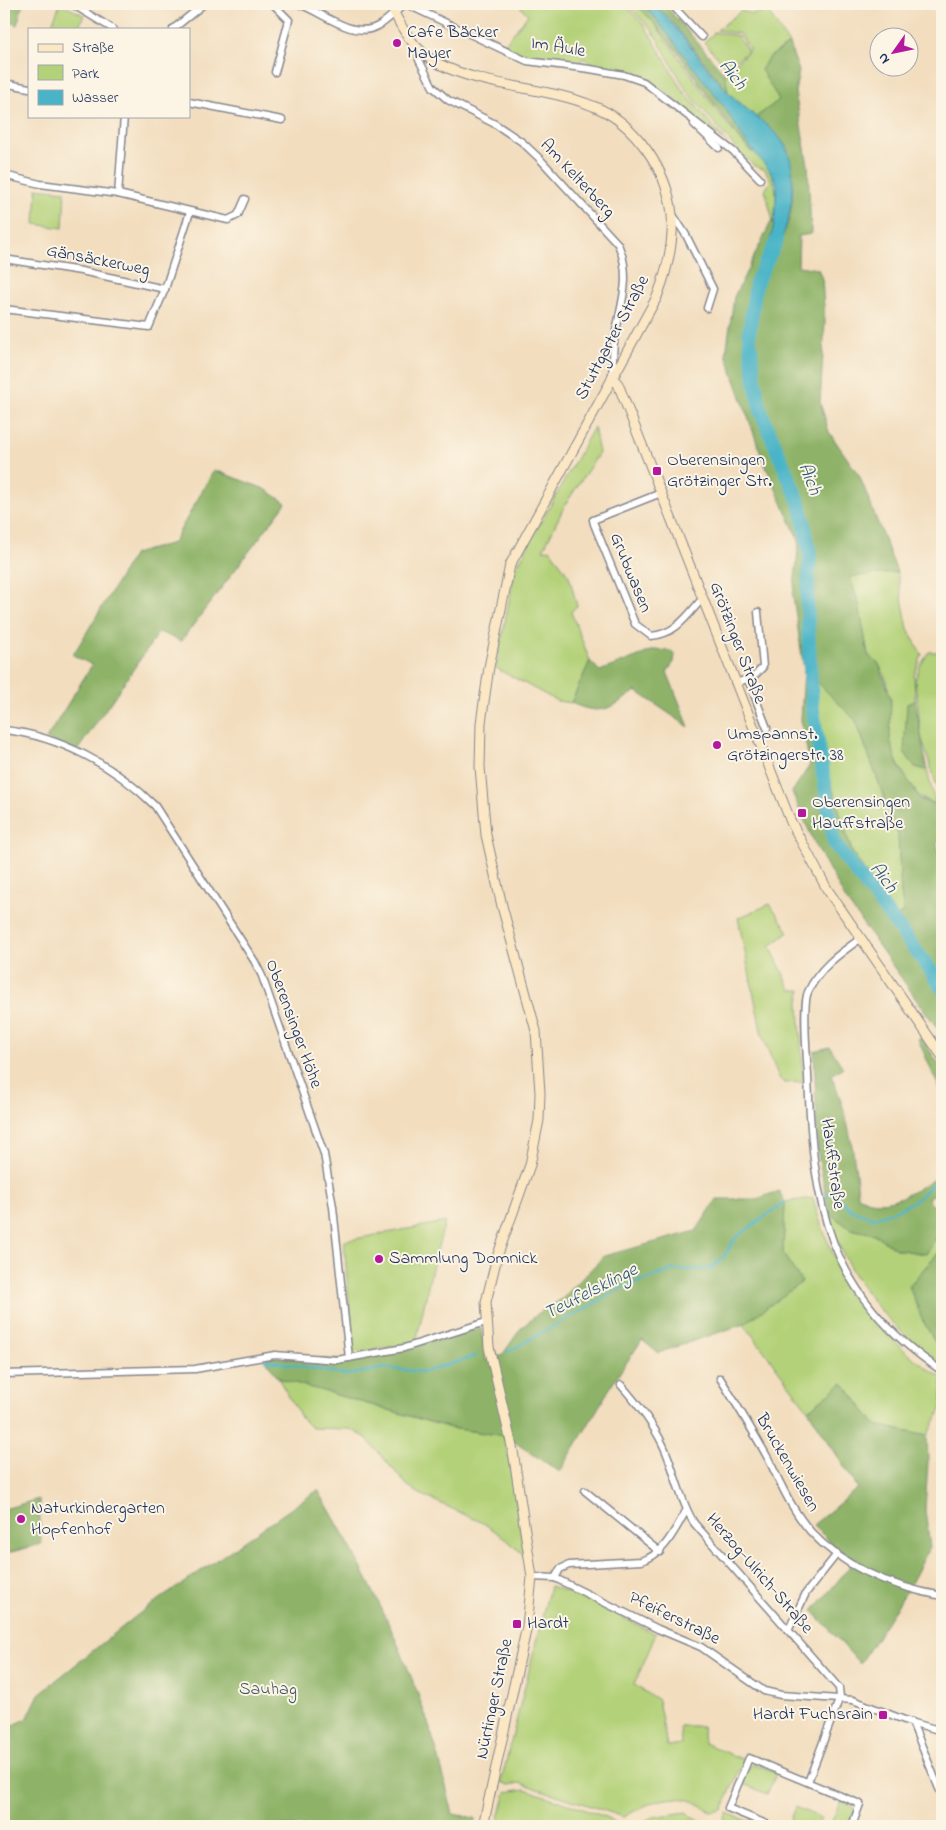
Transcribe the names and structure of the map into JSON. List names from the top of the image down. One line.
{"streets":{"main road":["Stuttgarter Straße","Grötzinger Straße","Nürtinger Straße"],"street":["Im Äule","Am Kelterberg","Gänsäckerweg","Grubwasen","Oberensinger Höhe","Hauffstraße","Bruckenwiesen","Herzog-Ulrich-Straße","Pfeiferstraße"]},"crossings":[["Im Äule","Stuttgarter Straße"],["Am Kelterberg","Stuttgarter Straße"],["Am Kelterberg","Grötzinger Straße"],["Stuttgarter Straße","Grötzinger Straße"],["Stuttgarter Straße","Nürtinger Straße"],["Grubwasen","Grötzinger Straße"],["Grötzinger Straße","Hauffstraße"],["Herzog-Ulrich-Straße","Pfeiferstraße"],["Pfeiferstraße","Nürtinger Straße"]],"water":["Aich","Teufelsklinge"],"parks":["Sauhag"],"places":{"other":["Cafe Bäcker Mayer","Umspannst. Grötzingerstr. 38","Sammlung Domnick","Naturkindergarten Hopfenhof"],"transit":["Oberensingen Grötzinger Str.","Oberensingen Hauffstraße","Hardt","Hardt Fuchsrain"]},"legend":["Straße","Park","Wasser"],"north":"bottom left"}
